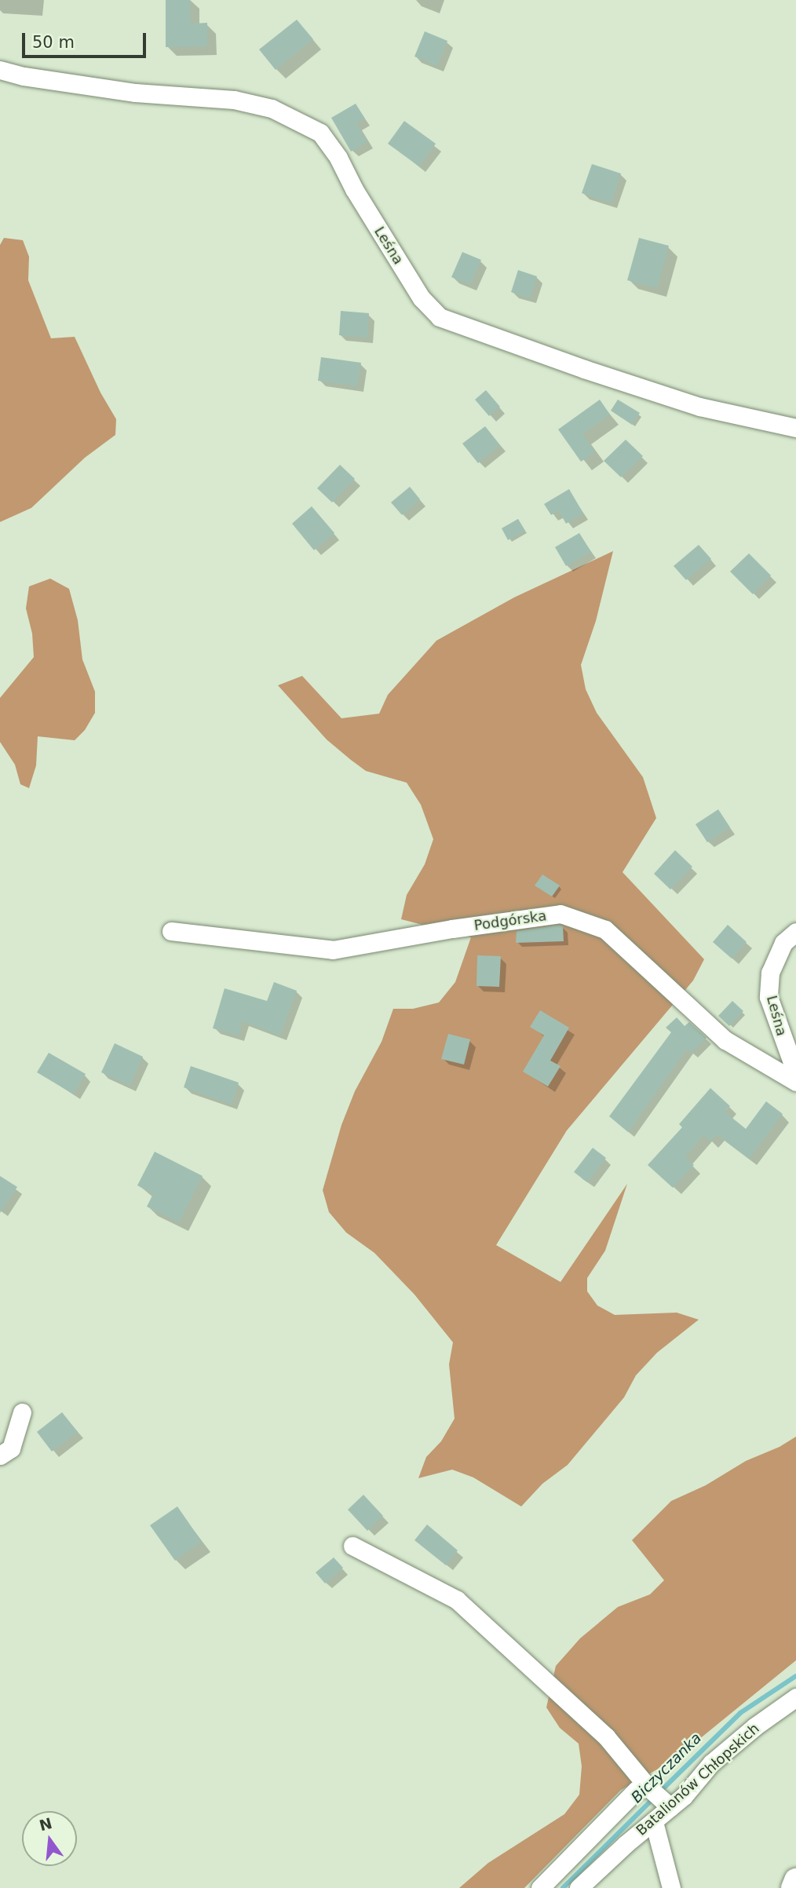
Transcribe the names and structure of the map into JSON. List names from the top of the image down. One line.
{"streets":{"street":["Leśna","Podgórska","Batalionów Chłopskich"]},"water":["Biczyczanka"],"scale_bar":"50 m","north":"top"}
